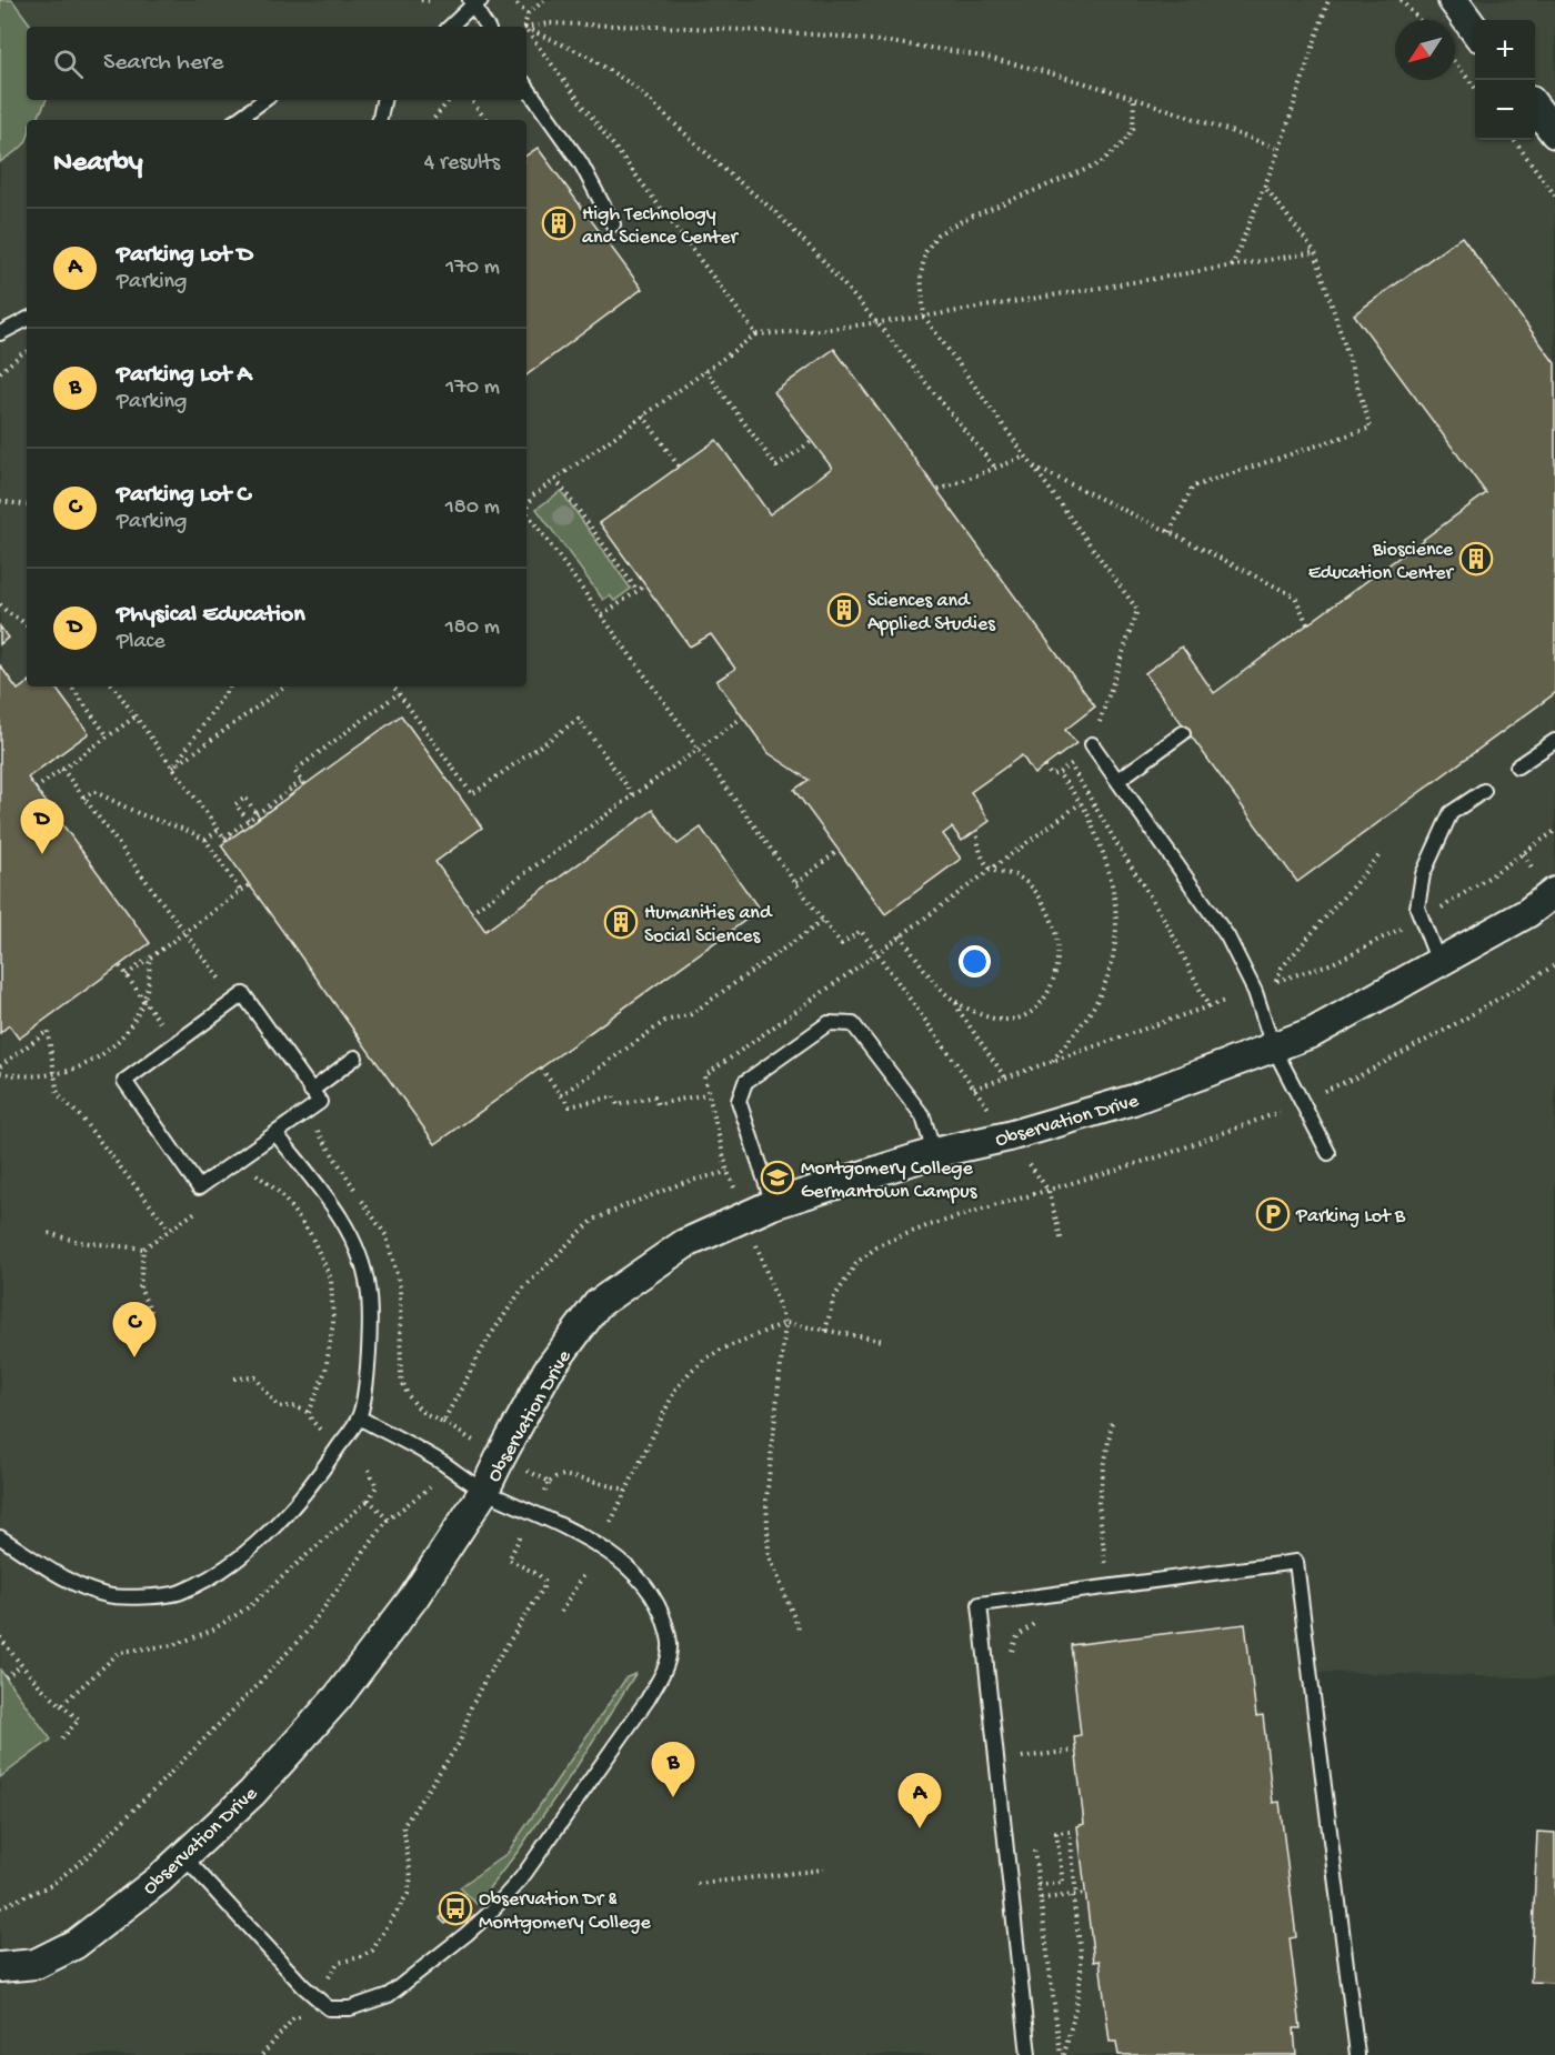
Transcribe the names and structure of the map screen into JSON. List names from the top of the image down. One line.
{"streets":{"street":["Observation Drive"]},"places":{"building":["High Technology and Science Center","Bioscience Education Center","Sciences and Applied Studies","Humanities and Social Sciences"],"school or university":["Montgomery College Germantown Campus"],"parking":["Parking Lot B"],"bus stop":["Observation Dr & Montgomery College"]},"north":"bottom left","page":{"map_buttons":["+","−"],"search":"Search here","heading":["Nearby","4 results"],"list":[{"mark":"A","name":"Parking Lot D","note":"Parking","value":"170 m"},{"mark":"B","name":"Parking Lot A","note":"Parking","value":"170 m"},{"mark":"C","name":"Parking Lot C","note":"Parking","value":"180 m"},{"mark":"D","name":"Physical Education","note":"Place","value":"180 m"}],"pins":["D","C","B","A"]}}
